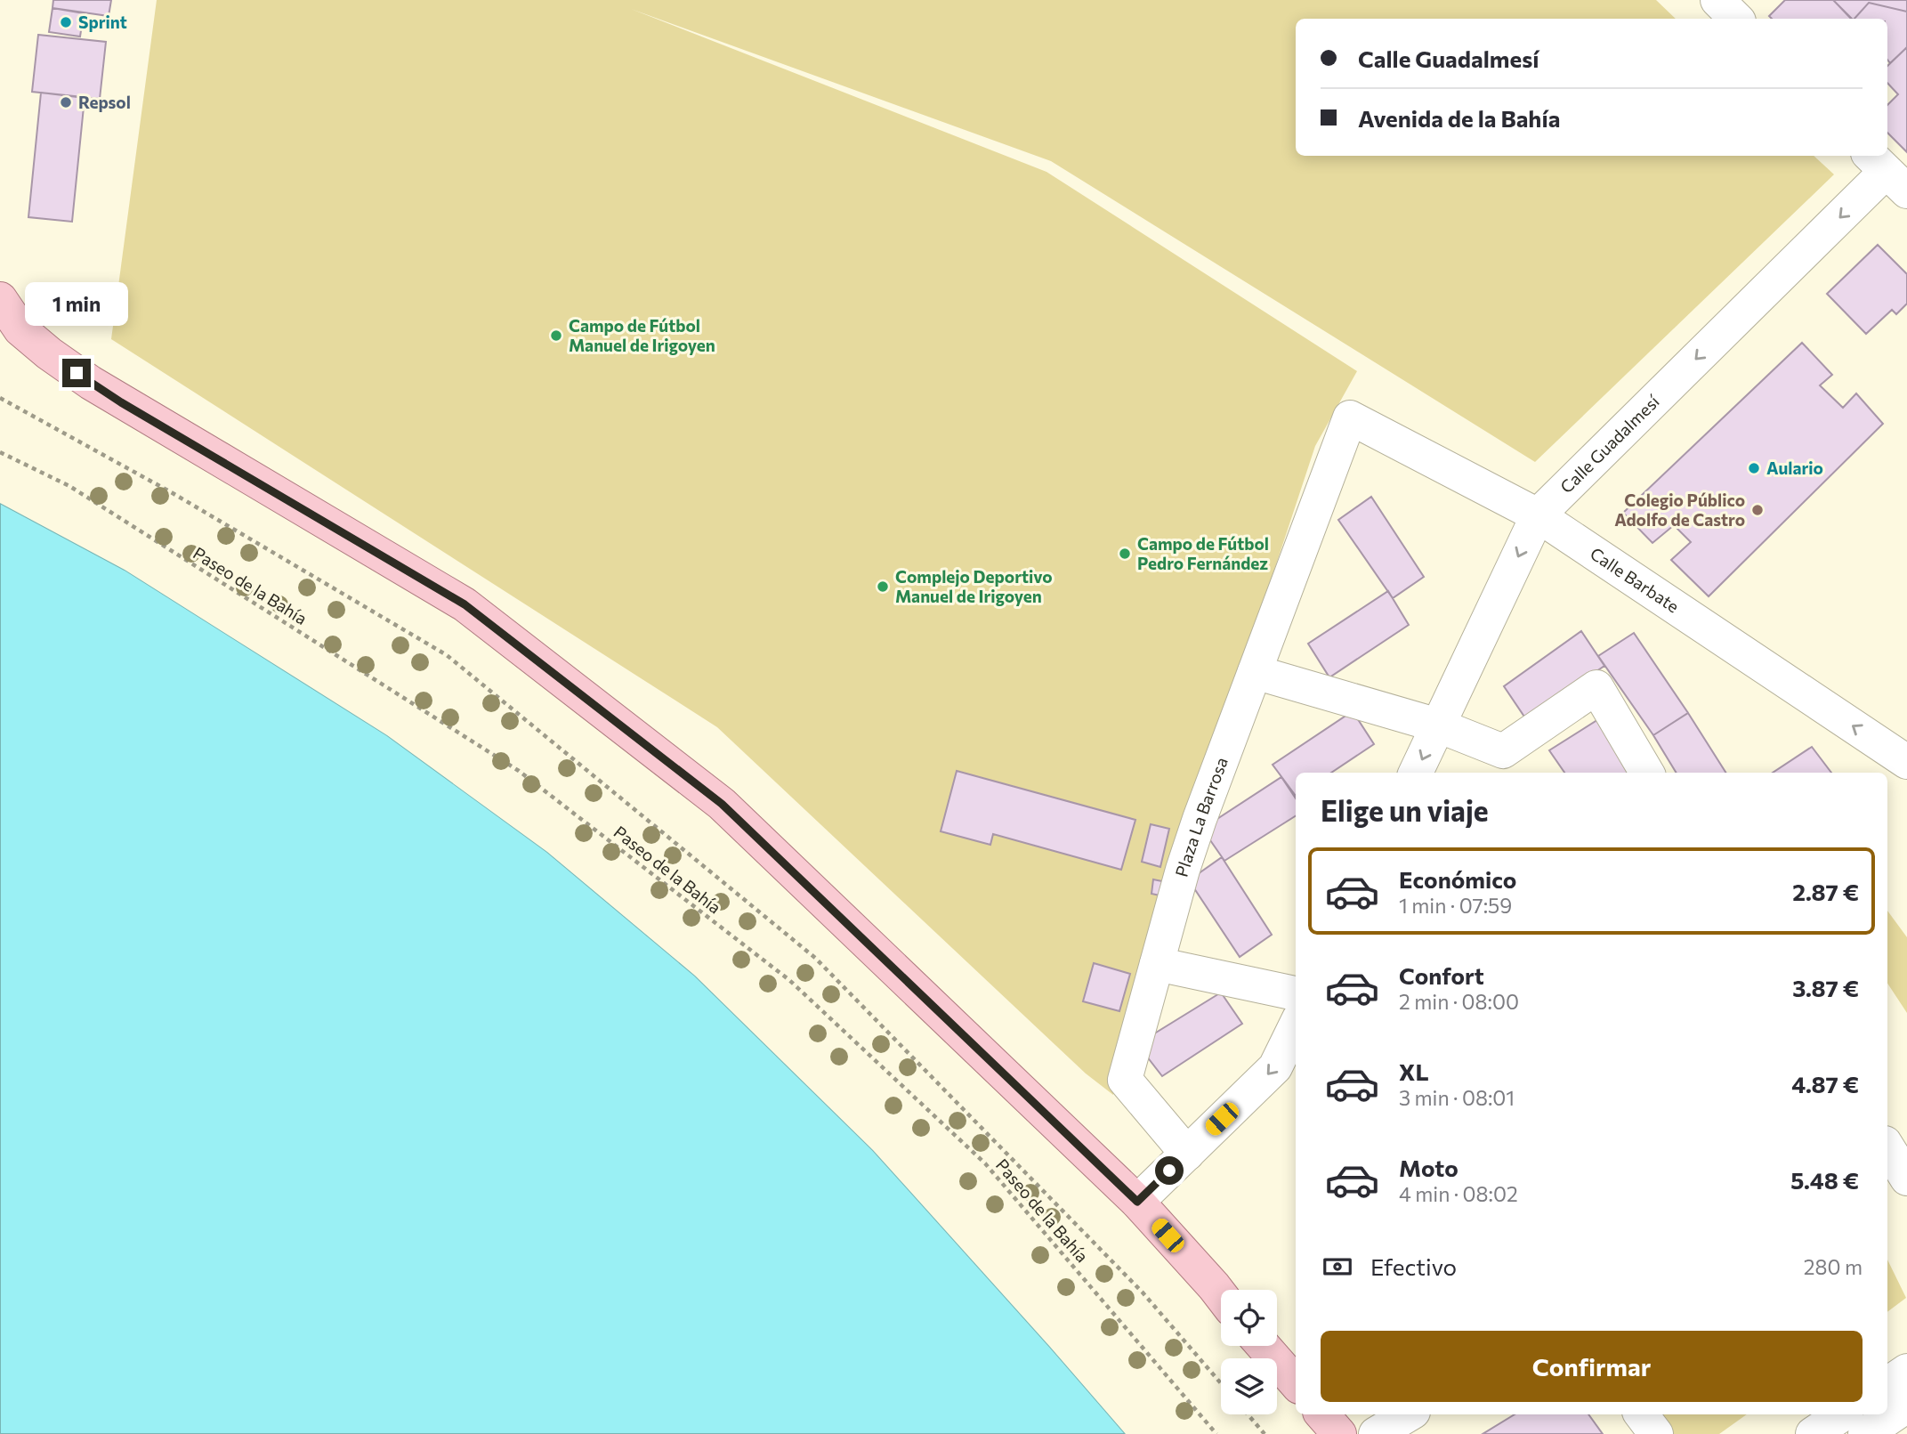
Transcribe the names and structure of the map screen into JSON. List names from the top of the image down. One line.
{"streets":{"street":["Calle Guadalmesí","Calle Barbate","Plaza La Barrosa"],"path":["Paseo de la Bahía"]},"crossings":[["Calle Guadalmesí","Calle Barbate"],["Calle Barbate","Plaza La Barrosa"]],"one_way":["Calle Guadalmesí","Calle Barbate"],"places":["Sprint","Repsol","Campo de Fútbol Manuel de Irigoyen","Aulario","Colegio Público Adolfo de Castro","Campo de Fútbol Pedro Fernández","Complejo Deportivo Manuel de Irigoyen"],"page":{"banner":["Calle Guadalmesí","Avenida de la Bahía"],"bubble":"1 min","heading":"Elige un viaje","list":[{"name":"Económico","note":"1 min · 07:59","value":"2.87 €"},{"name":"Confort","note":"2 min · 08:00","value":"3.87 €"},{"name":"XL","note":"3 min · 08:01","value":"4.87 €"},{"name":"Moto","note":"4 min · 08:02","value":"5.48 €"}],"pay":["Efectivo","280 m"],"buttons":"Confirmar"}}
